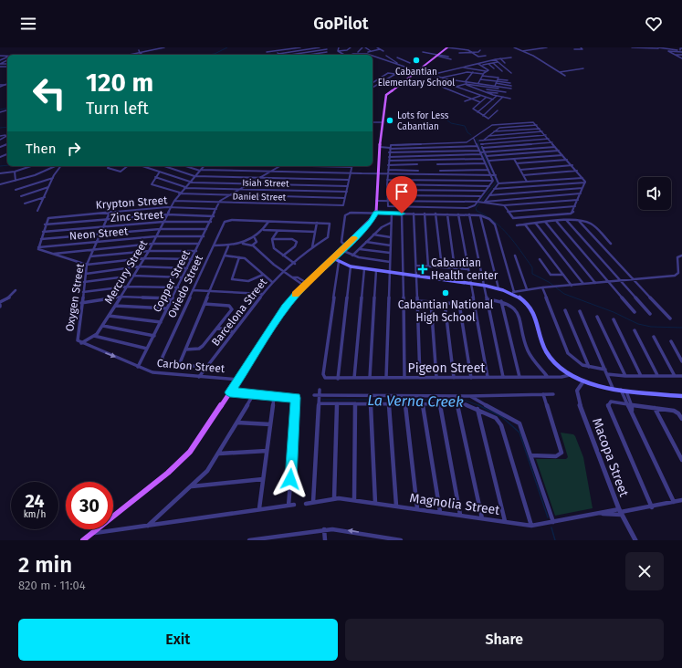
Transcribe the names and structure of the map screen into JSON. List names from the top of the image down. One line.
{"streets":{"street":["Isiah Street","Daniel Street","Krypton Street","Zinc Street","Neon Street","Mercury Street","Copper Street","Oviedo Street","Oxygen Street","Barcelona Street","Carbon Street","Pigeon Street","Macopa Street","Magnolia Street"]},"crossings":[["Isiah Street","Mercury Street"],["Daniel Street","Mercury Street"],["Daniel Street","Copper Street"],["Krypton Street","Mercury Street"],["Krypton Street","Copper Street"],["Krypton Street","Oxygen Street"],["Zinc Street","Mercury Street"],["Zinc Street","Copper Street"],["Zinc Street","Oxygen Street"],["Neon Street","Mercury Street"],["Neon Street","Copper Street"],["Neon Street","Oxygen Street"],["Mercury Street","Oxygen Street"],["Mercury Street","Carbon Street"],["Copper Street","Carbon Street"],["Oxygen Street","Carbon Street"],["Barcelona Street","Carbon Street"],["Macopa Street","Magnolia Street"]],"water":["La Verna Creek"],"places":{"other":["Cabantian Elementary School","Lots for Less Cabantian","Cabantian National High School"],"health":["Cabantian Health center"]},"page":{"header":"GoPilot","turn":["120 m","Turn left"],"then":"Then","speed":"24 km/h","limit":"30","heading":["2 min","820 m · 11:04"],"buttons":["Exit","Share"]}}
